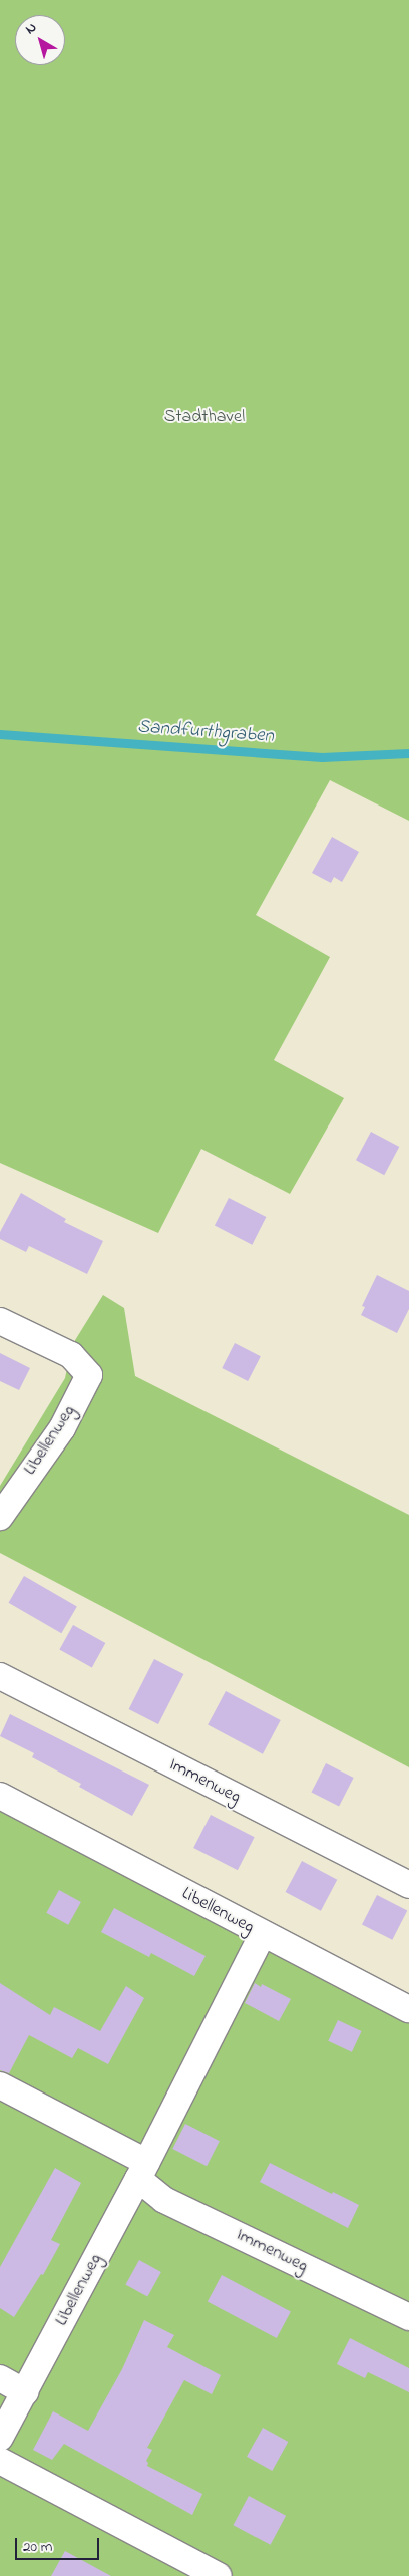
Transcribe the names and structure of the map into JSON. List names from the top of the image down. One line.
{"streets":{"street":["Libellenweg","Immenweg"]},"crossings":[["Libellenweg","Immenweg"]],"water":["Sandfurthgraben"],"parks":["Stadthavel"],"scale_bar":"20 m","north":"top left"}
